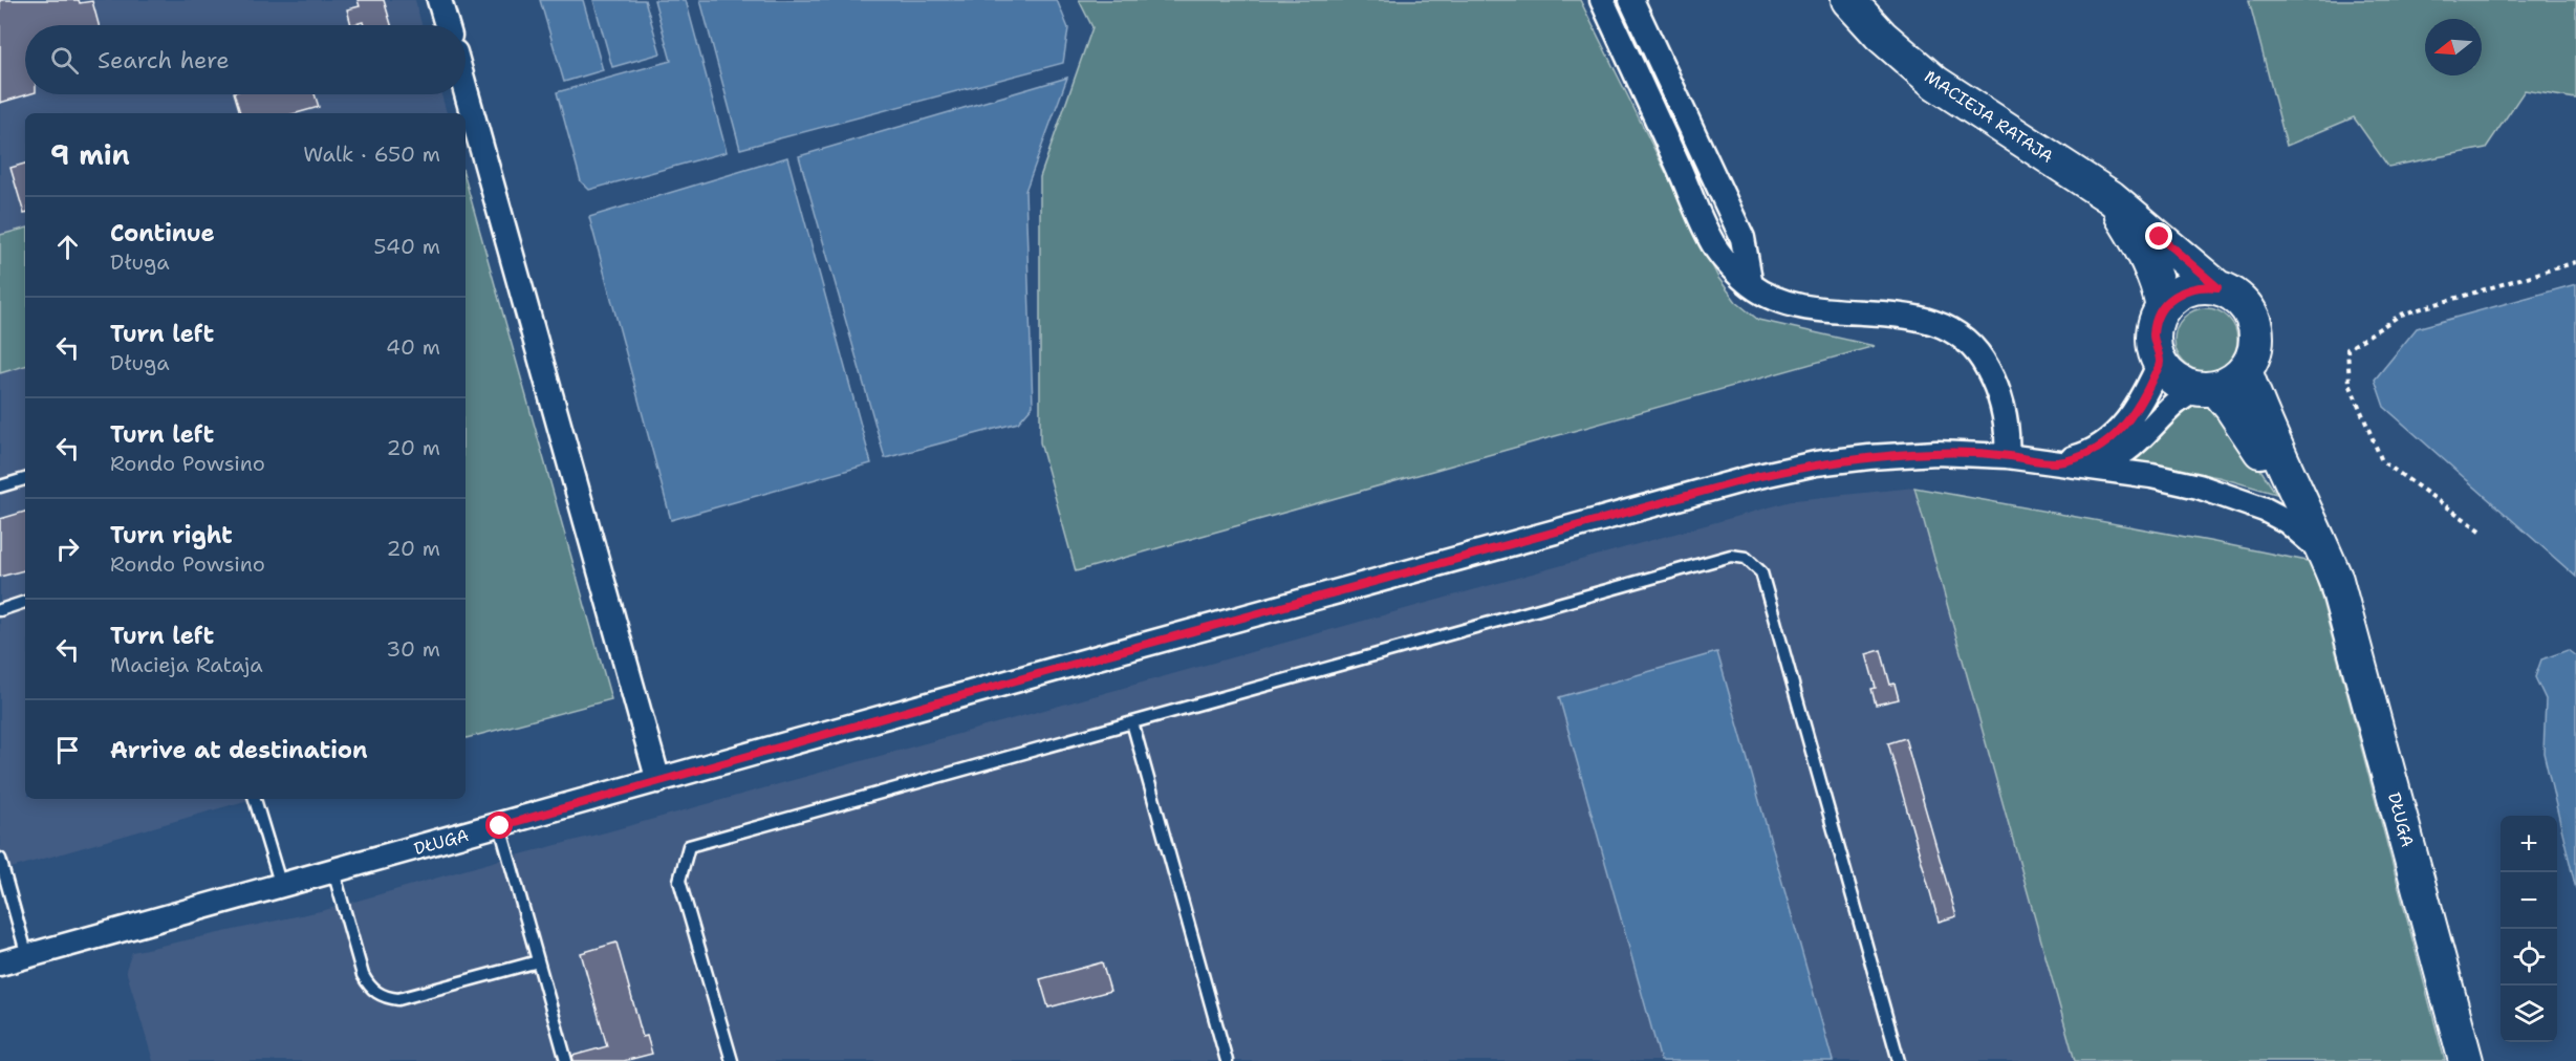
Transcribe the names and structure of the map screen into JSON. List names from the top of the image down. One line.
{"streets":{"main road":["MACIEJA RATAJA","DŁUGA"]},"crossings":[["MACIEJA RATAJA","DŁUGA"]],"north":"left","page":{"search":"Search here","heading":["9 min","Walk · 650 m"],"list":[["Continue","Długa","540 m"],["Turn left","Długa","40 m"],["Turn left","Rondo Powsino","20 m"],["Turn right","Rondo Powsino","20 m"],["Turn left","Macieja Rataja","30 m"],"Arrive at destination"],"map_buttons":["+","−"]}}
